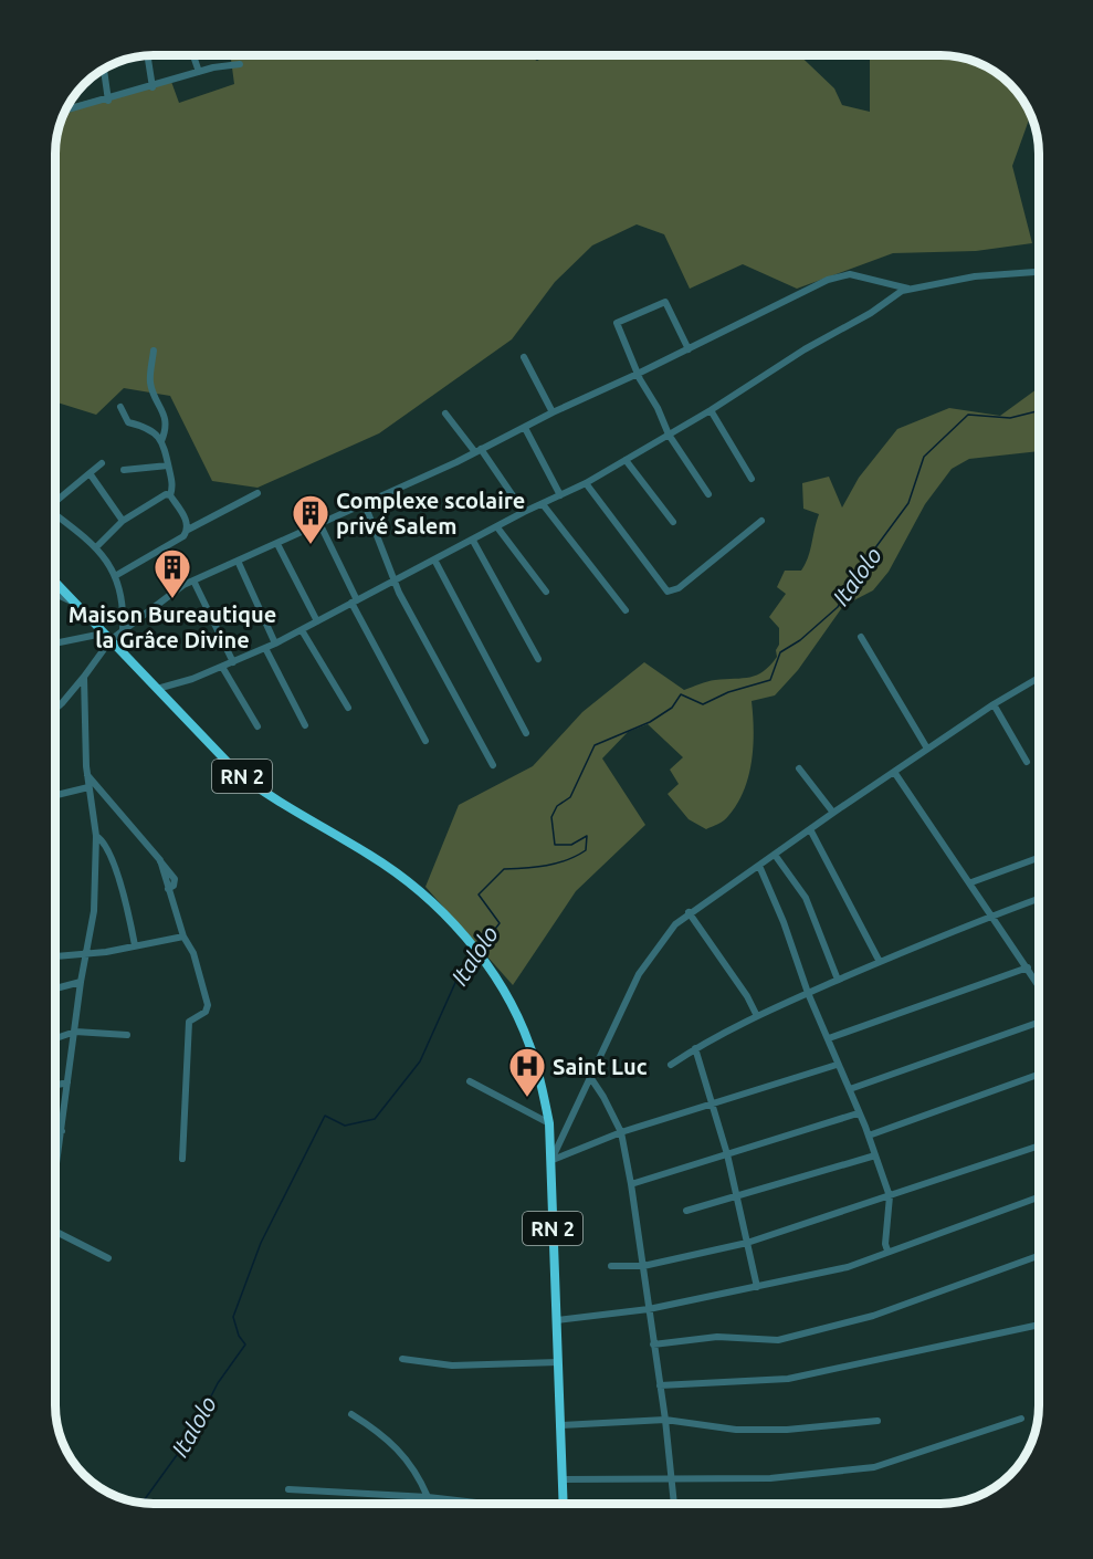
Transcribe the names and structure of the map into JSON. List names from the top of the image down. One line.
{"streets":{"highway":["RN 2"]},"water":["Italolo"],"places":{"building":["Complexe scolaire privé Salem","Maison Bureautique la Grâce Divine"],"hospital":["Saint Luc"]}}
